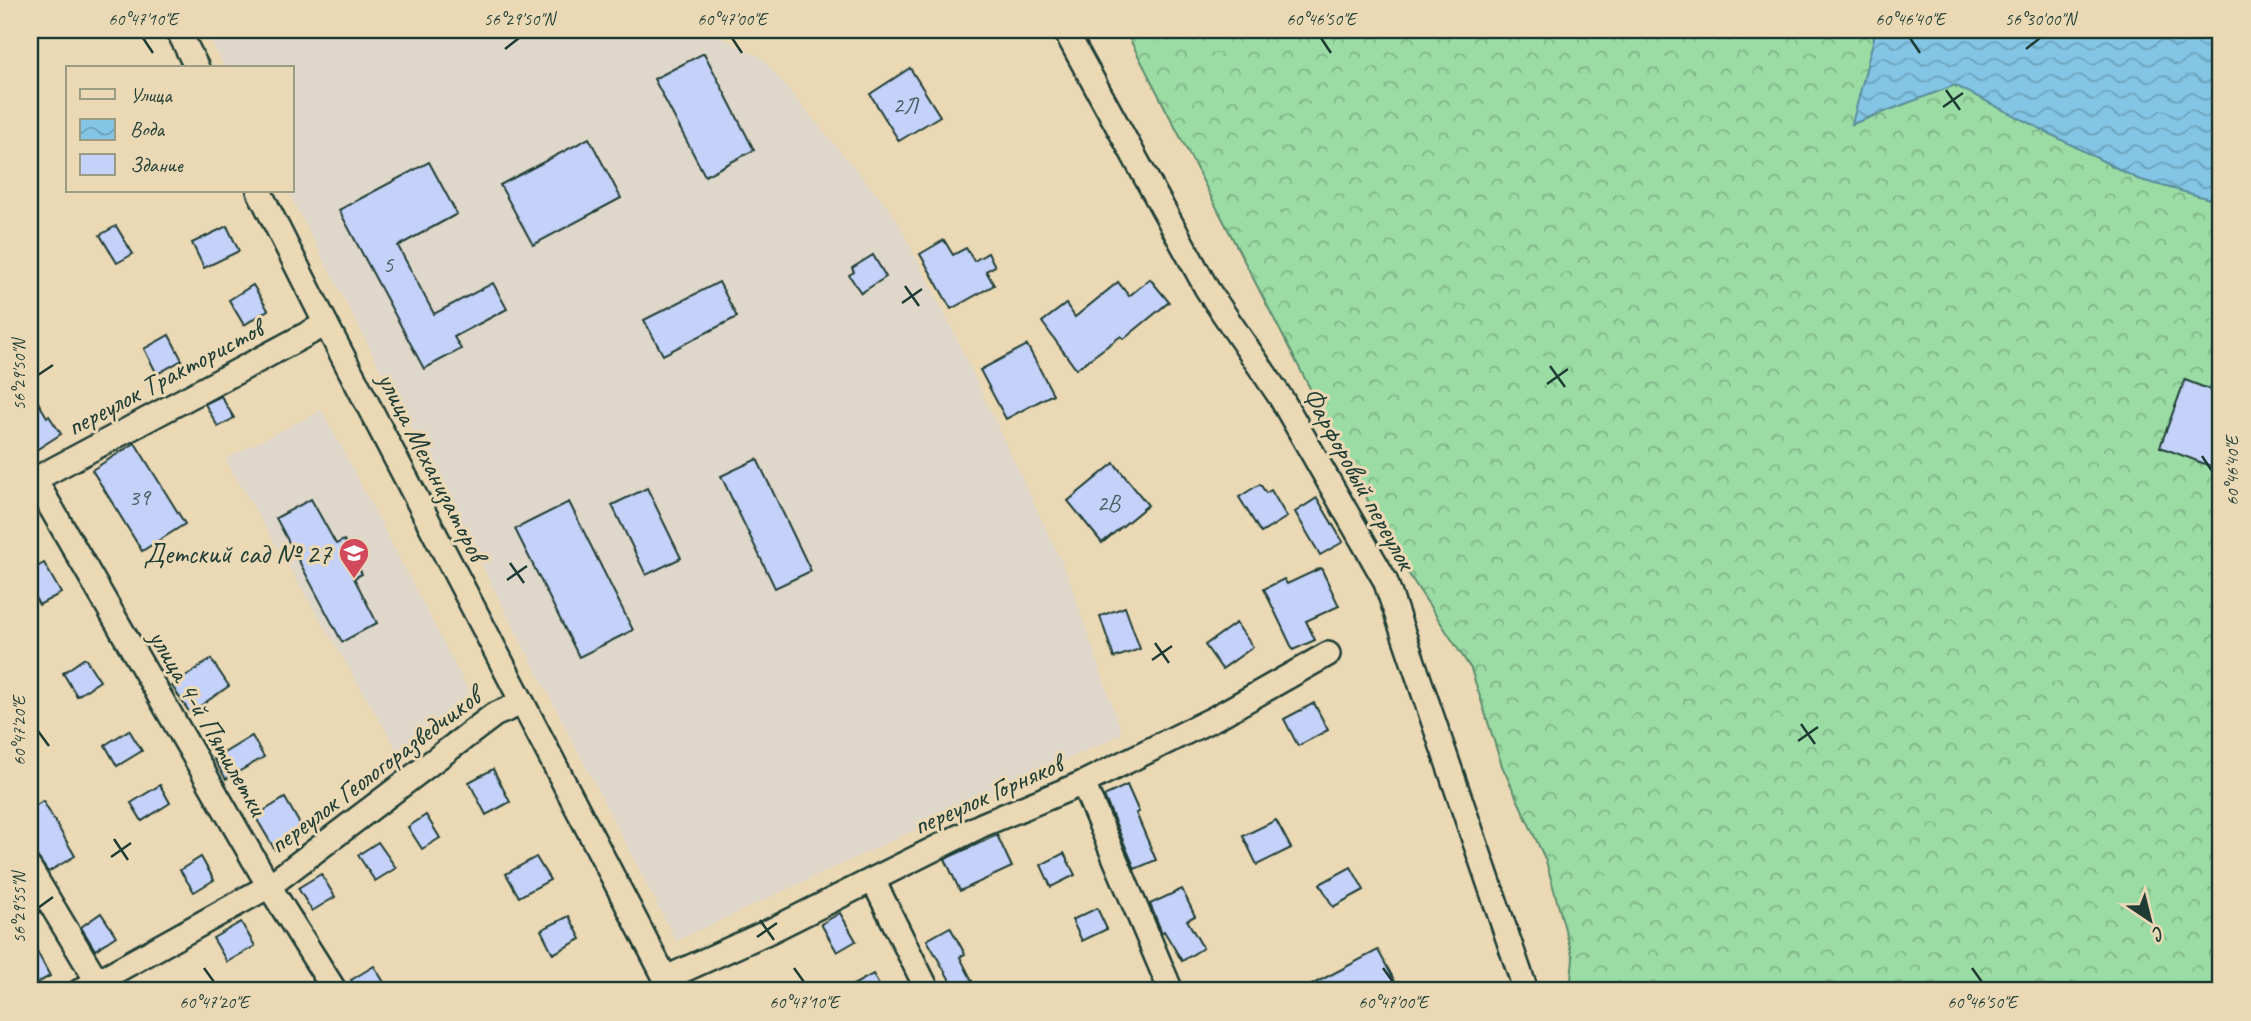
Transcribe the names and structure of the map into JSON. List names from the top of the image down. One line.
{"streets":{"street":["переулок Трактористов","улица Механизаторов","Фарфоровый переулок","улица 4-й Пятилетки","переулок Геологоразведчиков","переулок Горняков"]},"crossings":[["переулок Трактористов","улица Механизаторов"],["переулок Трактористов","улица 4-й Пятилетки"],["улица Механизаторов","переулок Геологоразведчиков"],["улица Механизаторов","переулок Горняков"],["улица 4-й Пятилетки","переулок Геологоразведчиков"]],"places":{"school or university":["Детский сад № 27"]},"house_numbers":["2Л","5","39","2В"],"legend":["Улица","Вода","Здание"],"north":"bottom right","coordinates":["60°47'10\"E","56°29'50\"N","60°47'00\"E","60°46'50\"E","60°46'40\"E","56°30'00\"N","60°47'20\"E","56°29'55\"N"]}
